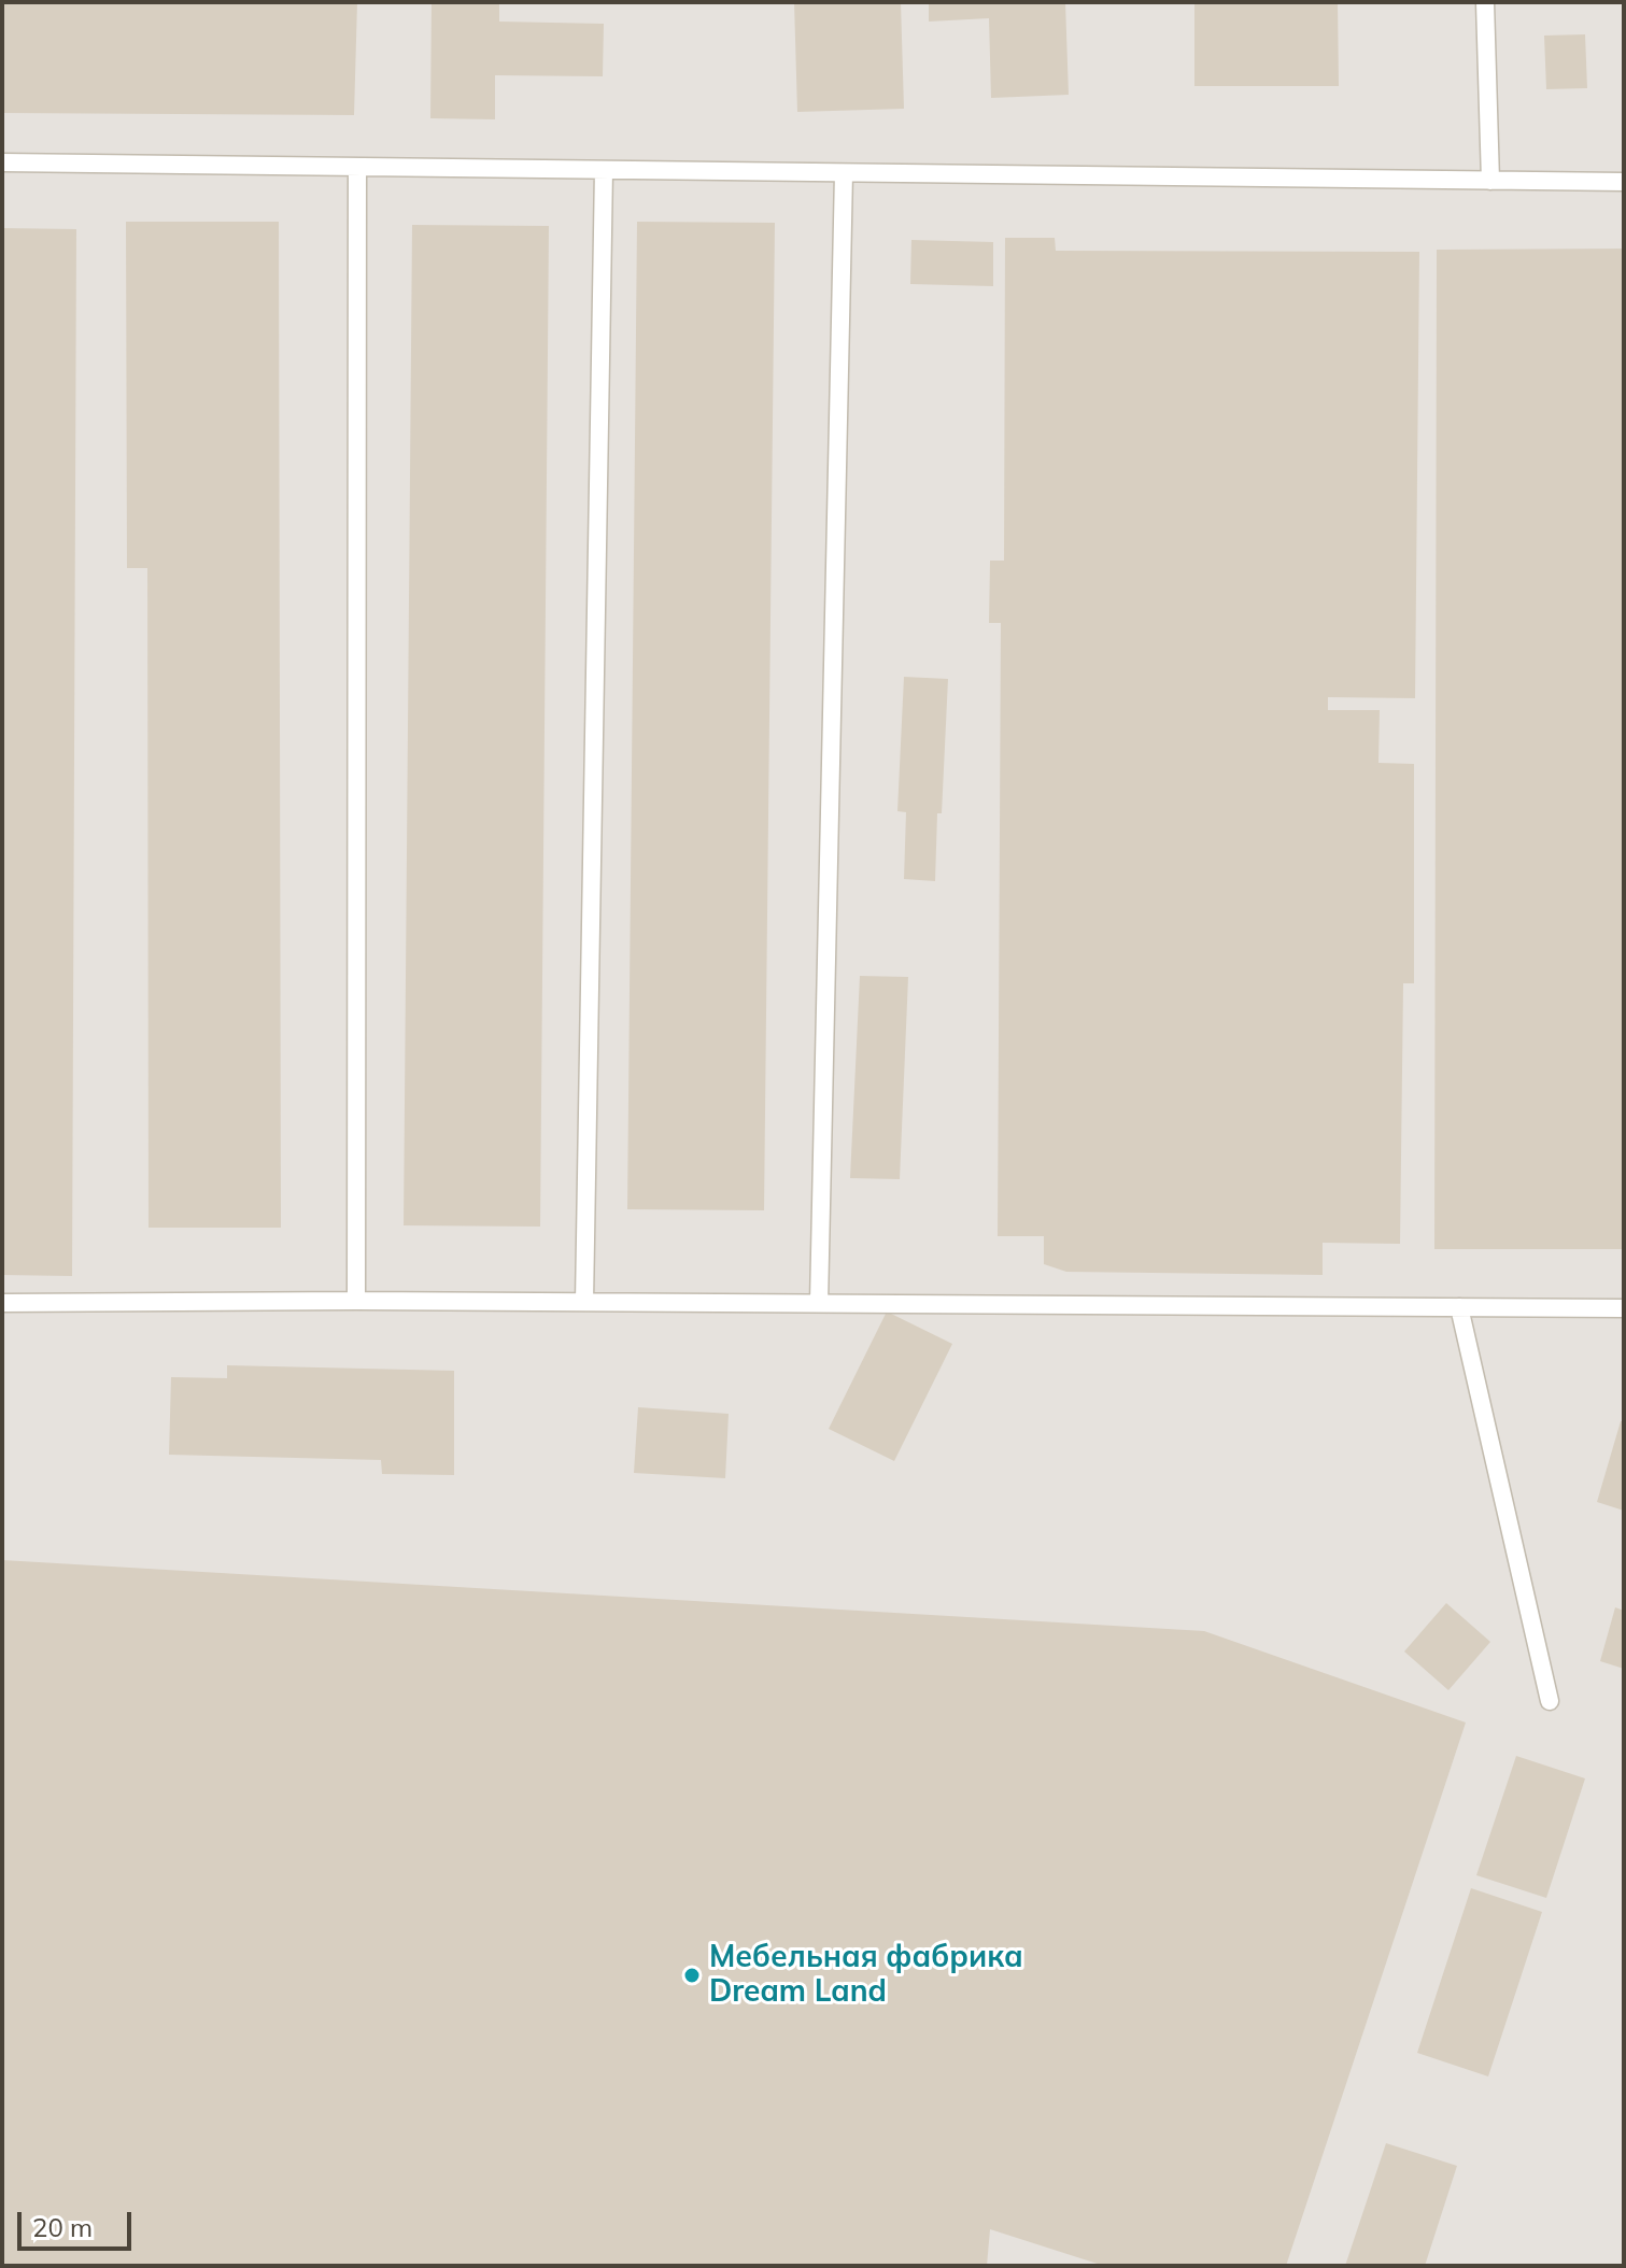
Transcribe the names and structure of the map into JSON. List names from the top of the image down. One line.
{"places":["Мебельная фабрика Dream Land"],"scale_bar":"20 m"}
